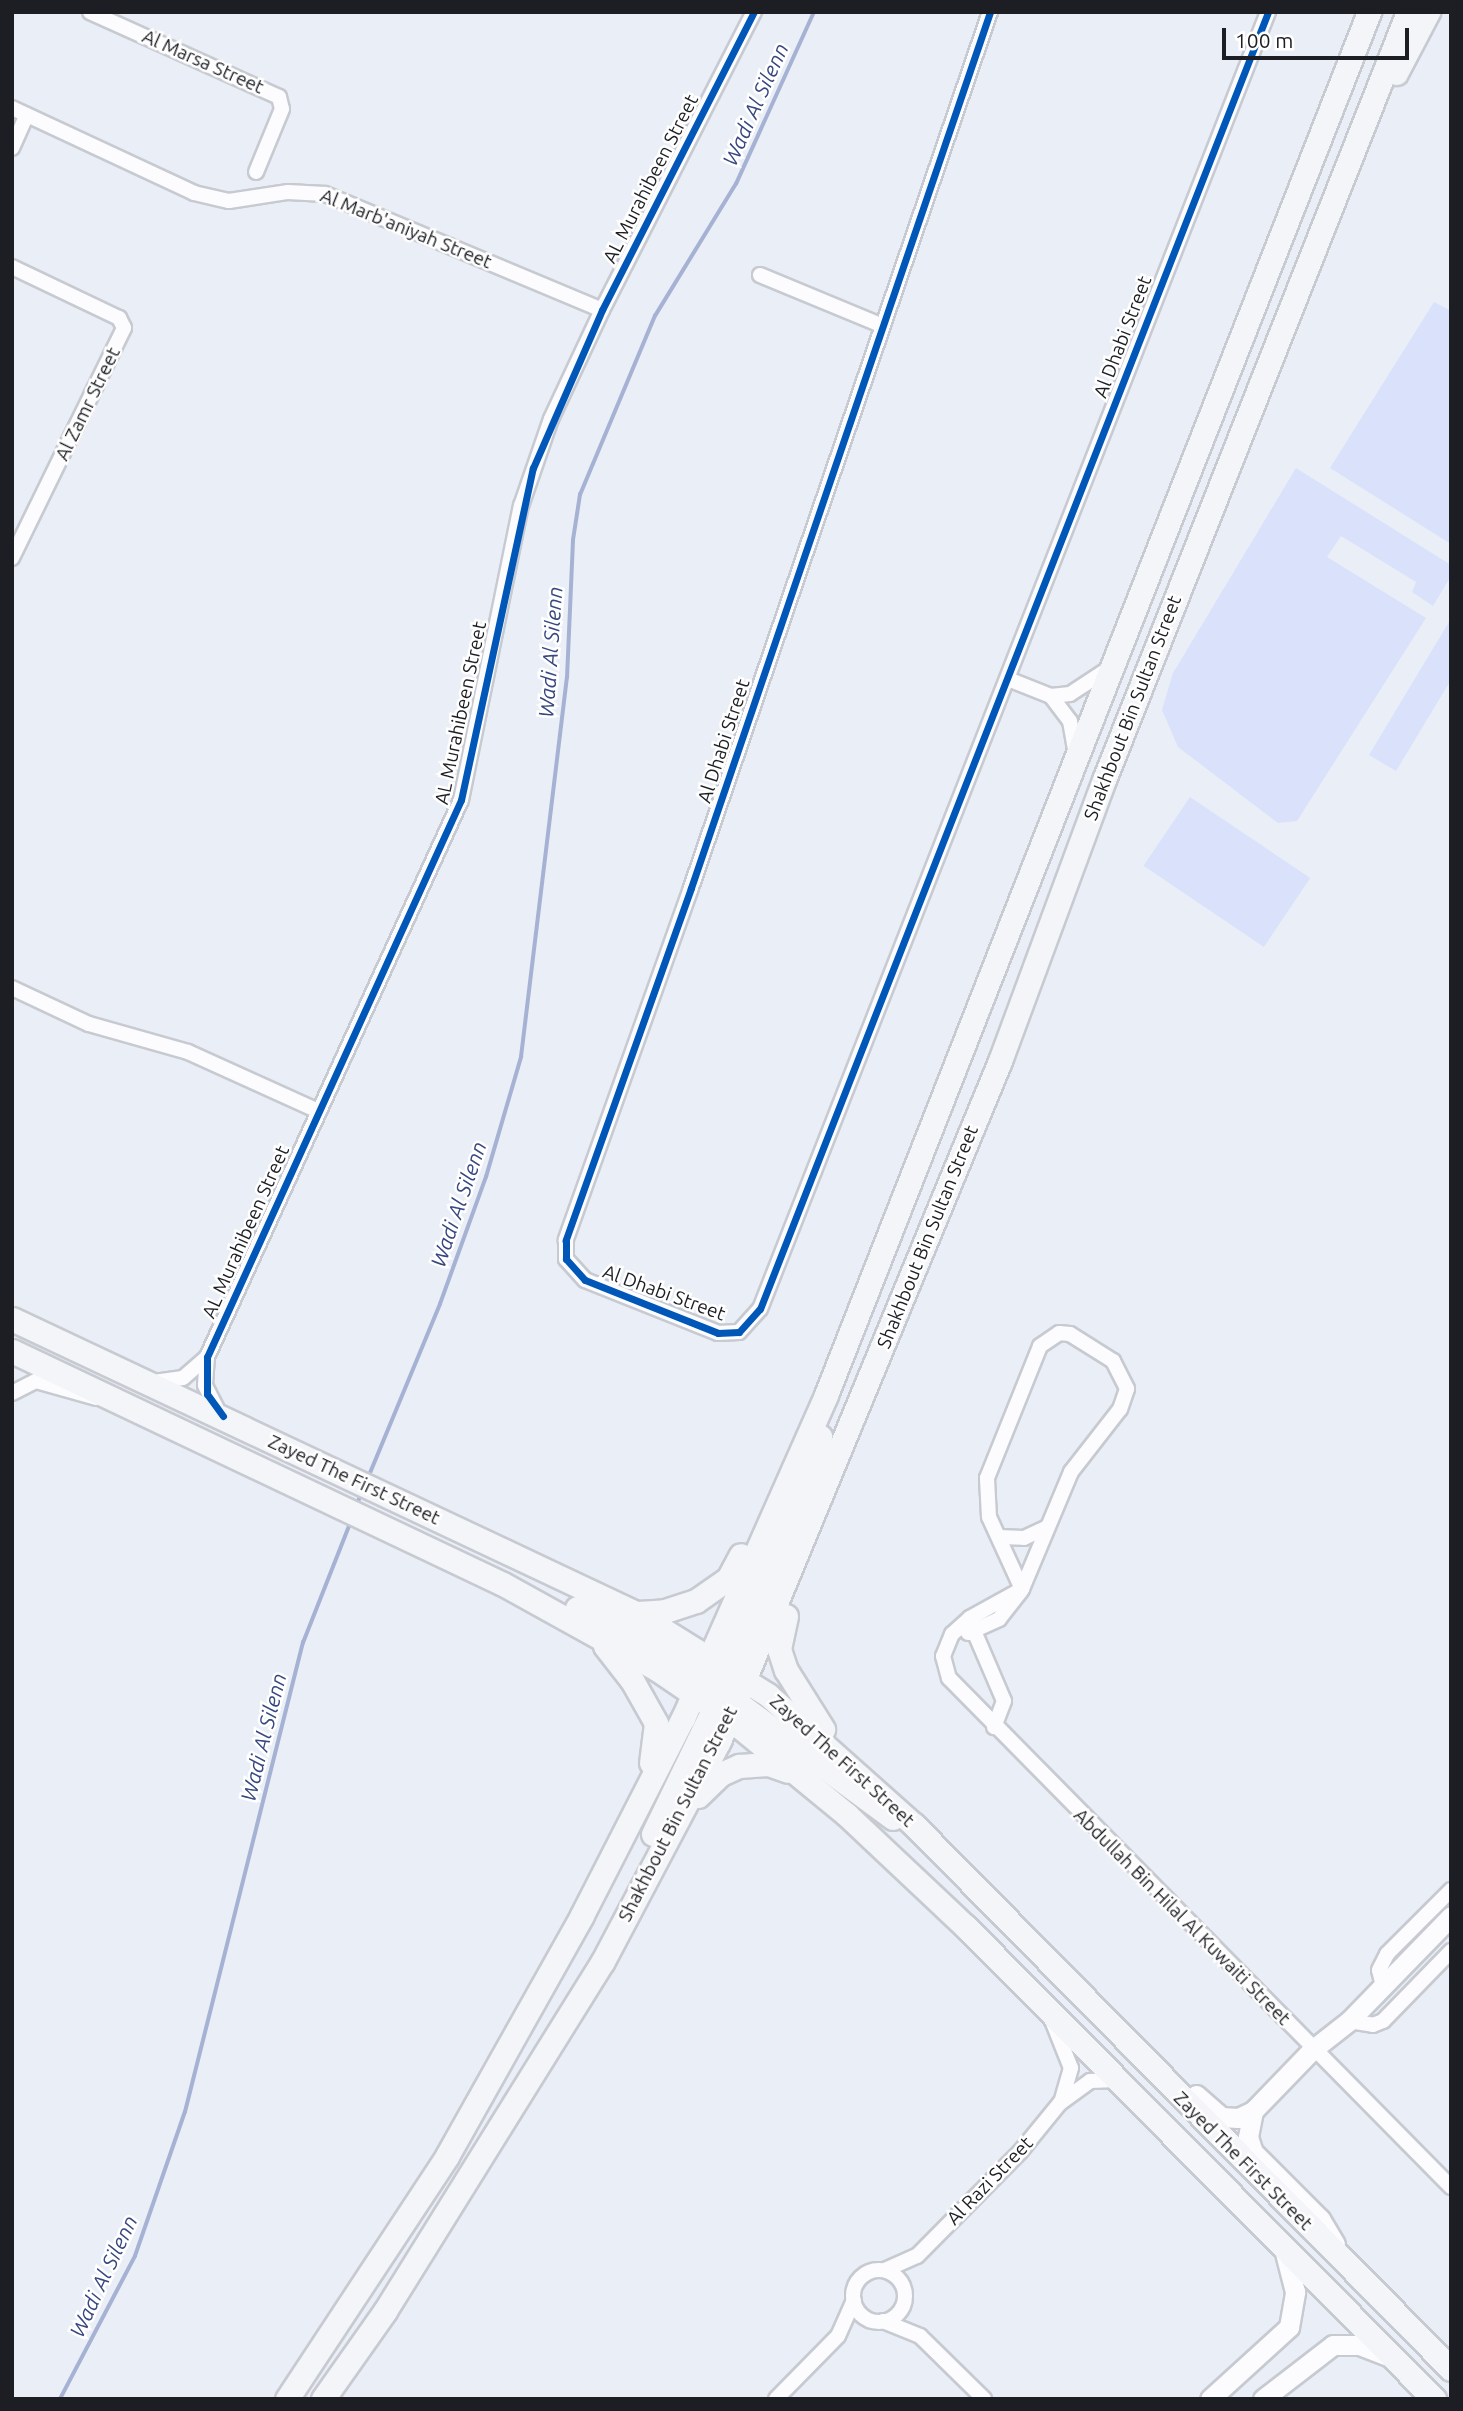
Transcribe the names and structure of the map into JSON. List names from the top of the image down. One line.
{"streets":{"main road":["Shakhbout Bin Sultan Street","Zayed The First Street"],"street":["Al Marsa Street","AL Murahibeen Street","Al Marb'aniyah Street","Al Dhabi Street","Al Zamr Street","Abdullah Bin Hilal Al Kuwaiti Street","Al Razi Street"]},"crossings":[["AL Murahibeen Street","Al Marb'aniyah Street"],["AL Murahibeen Street","Zayed The First Street"],["Shakhbout Bin Sultan Street","Zayed The First Street"],["Zayed The First Street","Al Razi Street"]],"water":["Wadi Al Silenn"],"scale_bar":"100 m"}
